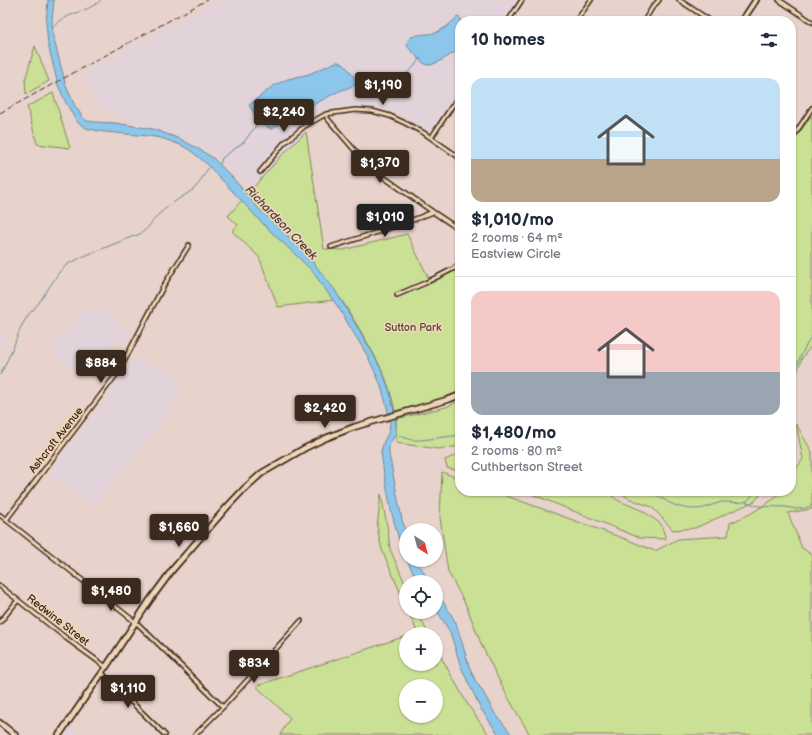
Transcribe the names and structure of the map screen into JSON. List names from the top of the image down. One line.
{"streets":{"street":["Ashcraft Avenue","Redwine Street"]},"water":["Richardson Creek"],"parks":["Sutton Park"],"north":"bottom right","page":{"heading":"10 homes","list":[{"name":"$1,010/mo","note":"2 rooms · 64 m² · Eastview Circle"},{"name":"$1,480/mo","note":"2 rooms · 80 m² · Cuthbertson Street"}],"price":["$1,190","$2,240","$1,370","$1,010","$884","$2,420","$1,660","$1,480","$834","$1,110"],"map_buttons":["+","−"]}}
